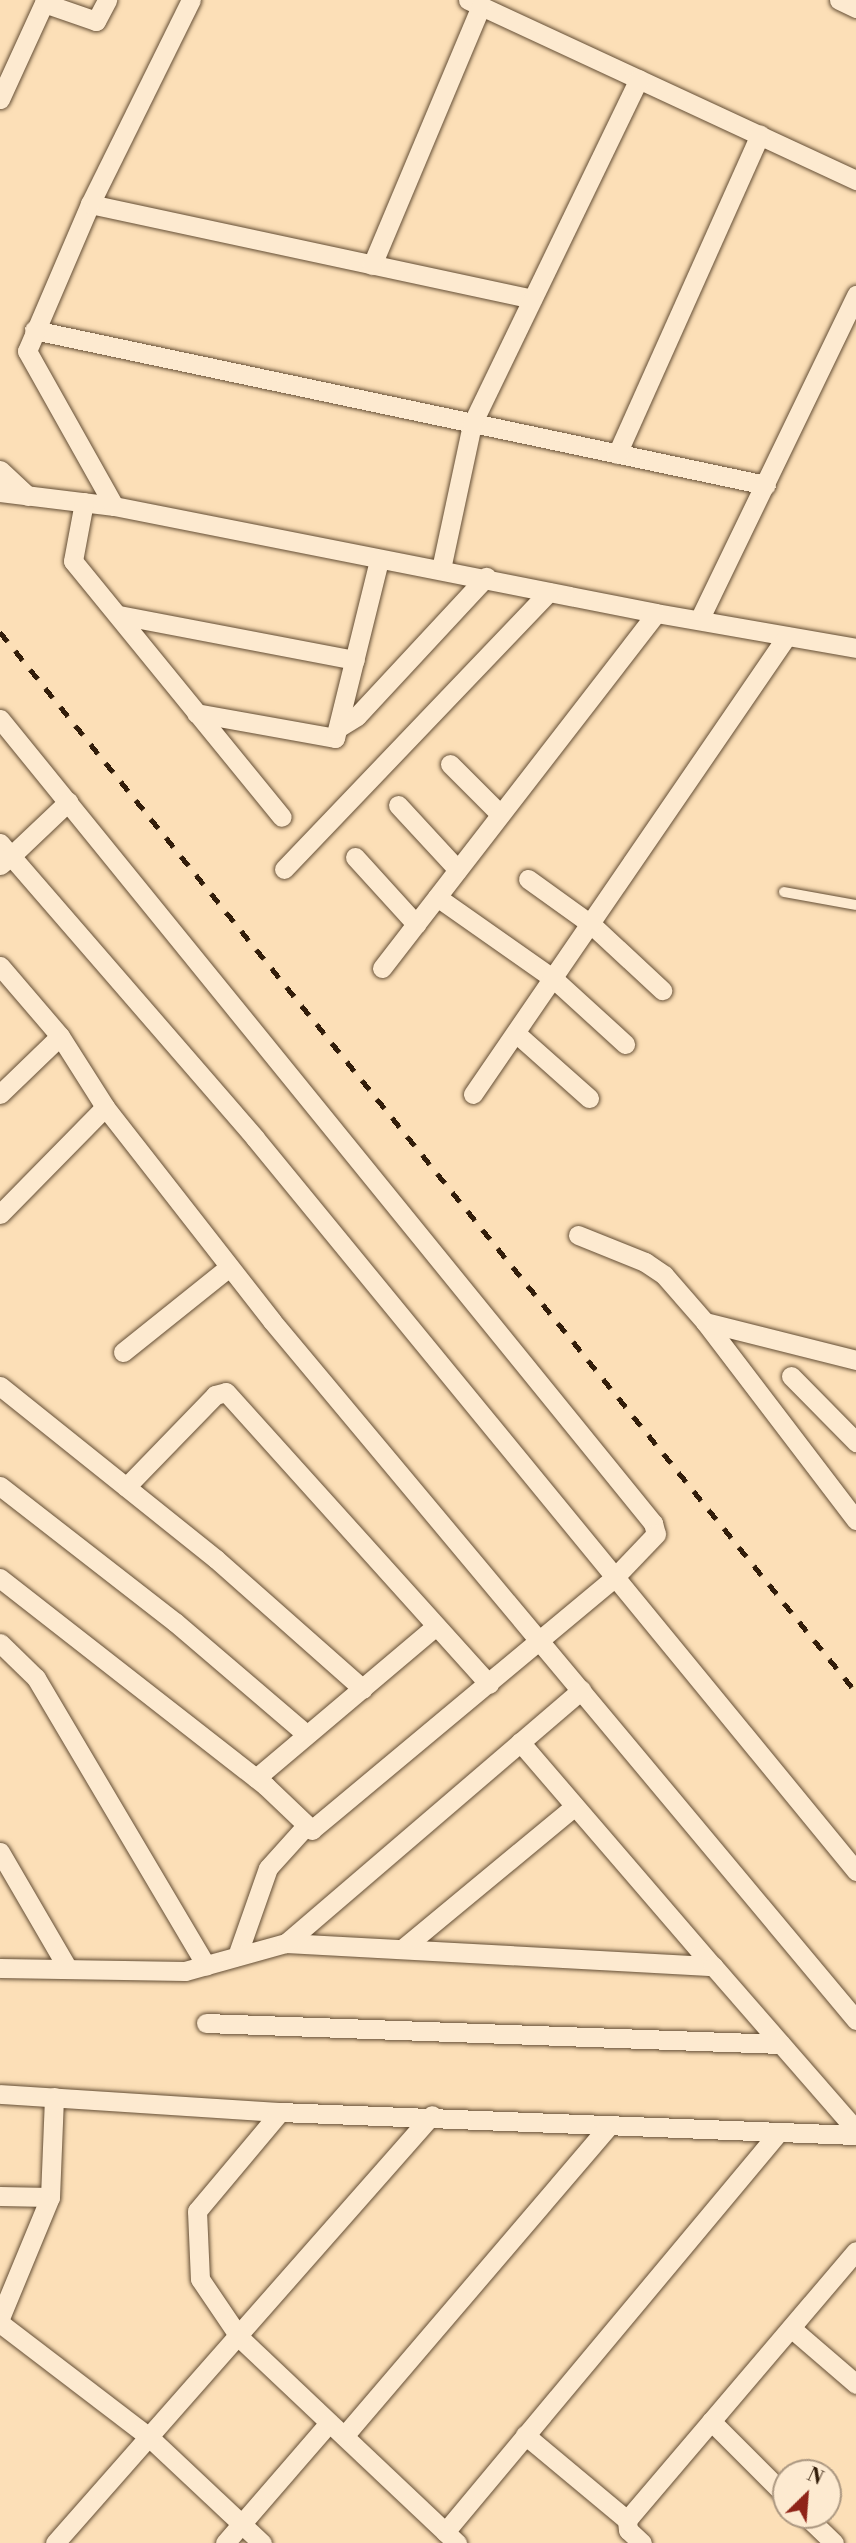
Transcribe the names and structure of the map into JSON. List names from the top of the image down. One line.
{"north":"top right"}
